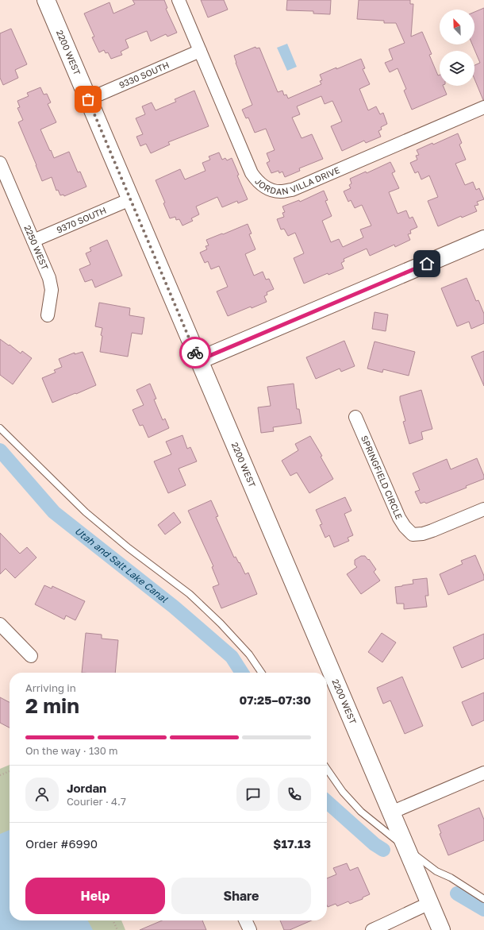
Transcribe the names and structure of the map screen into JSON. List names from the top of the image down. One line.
{"streets":{"street":["2200 WEST","9330 SOUTH","JORDAN VILLA DRIVE","9370 SOUTH","2250 WEST","SPRINGFIELD CIRCLE"]},"crossings":[["2200 WEST","9330 SOUTH"],["2200 WEST","9370 SOUTH"],["9330 SOUTH","JORDAN VILLA DRIVE"],["9370 SOUTH","2250 WEST"]],"water":["Utah and Salt Lake Canal"],"north":"top left","page":{"heading":["2 min","Arriving in","07:25–07:30"],"panel":["Jordan","Courier · 4.7","Order #6990","$17.13"],"bar":"On the way · 130 m","buttons":["Help","Share"]}}
